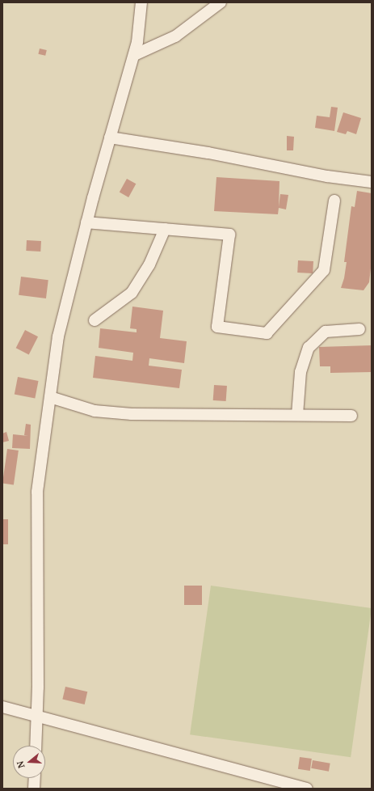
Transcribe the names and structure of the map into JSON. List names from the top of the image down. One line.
{"north":"left"}
